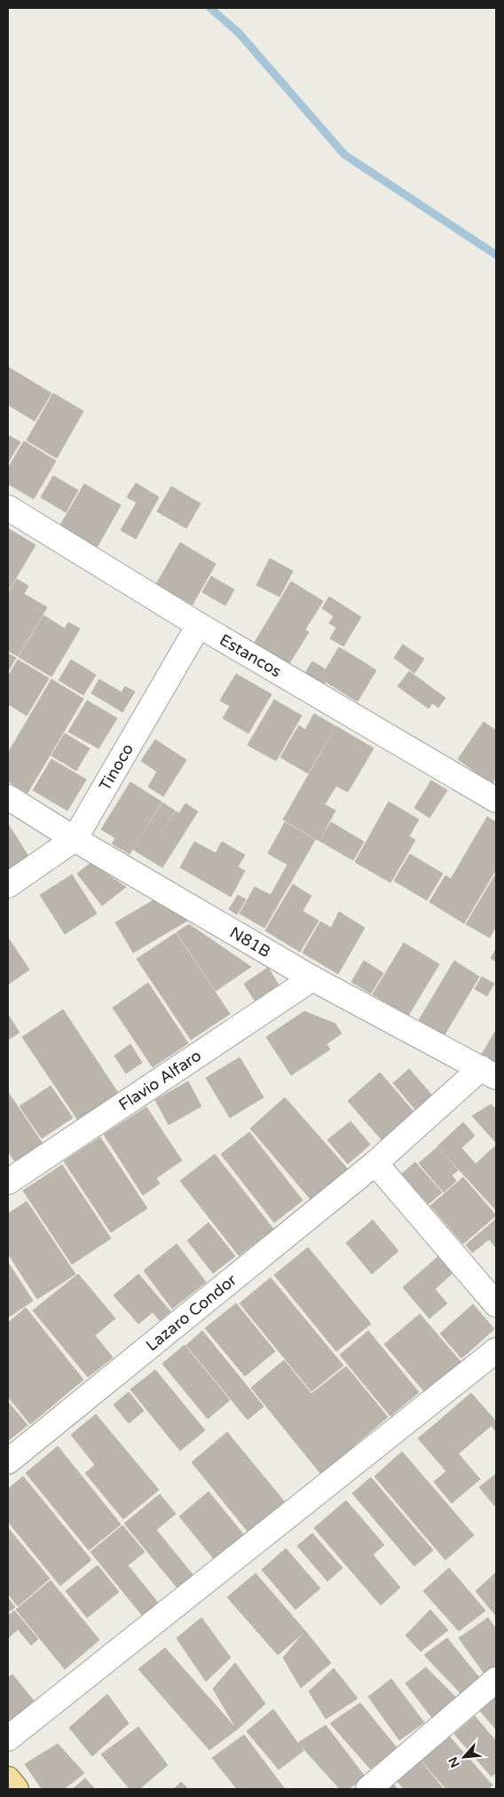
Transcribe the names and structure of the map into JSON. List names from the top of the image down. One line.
{"streets":{"street":["Estancos","Tinoco","N81B","Flavio Alfaro","Lazaro Condor"]},"crossings":[["Estancos","Tinoco"],["Tinoco","N81B"],["N81B","Flavio Alfaro"],["N81B","Lazaro Condor"]],"north":"bottom left"}
